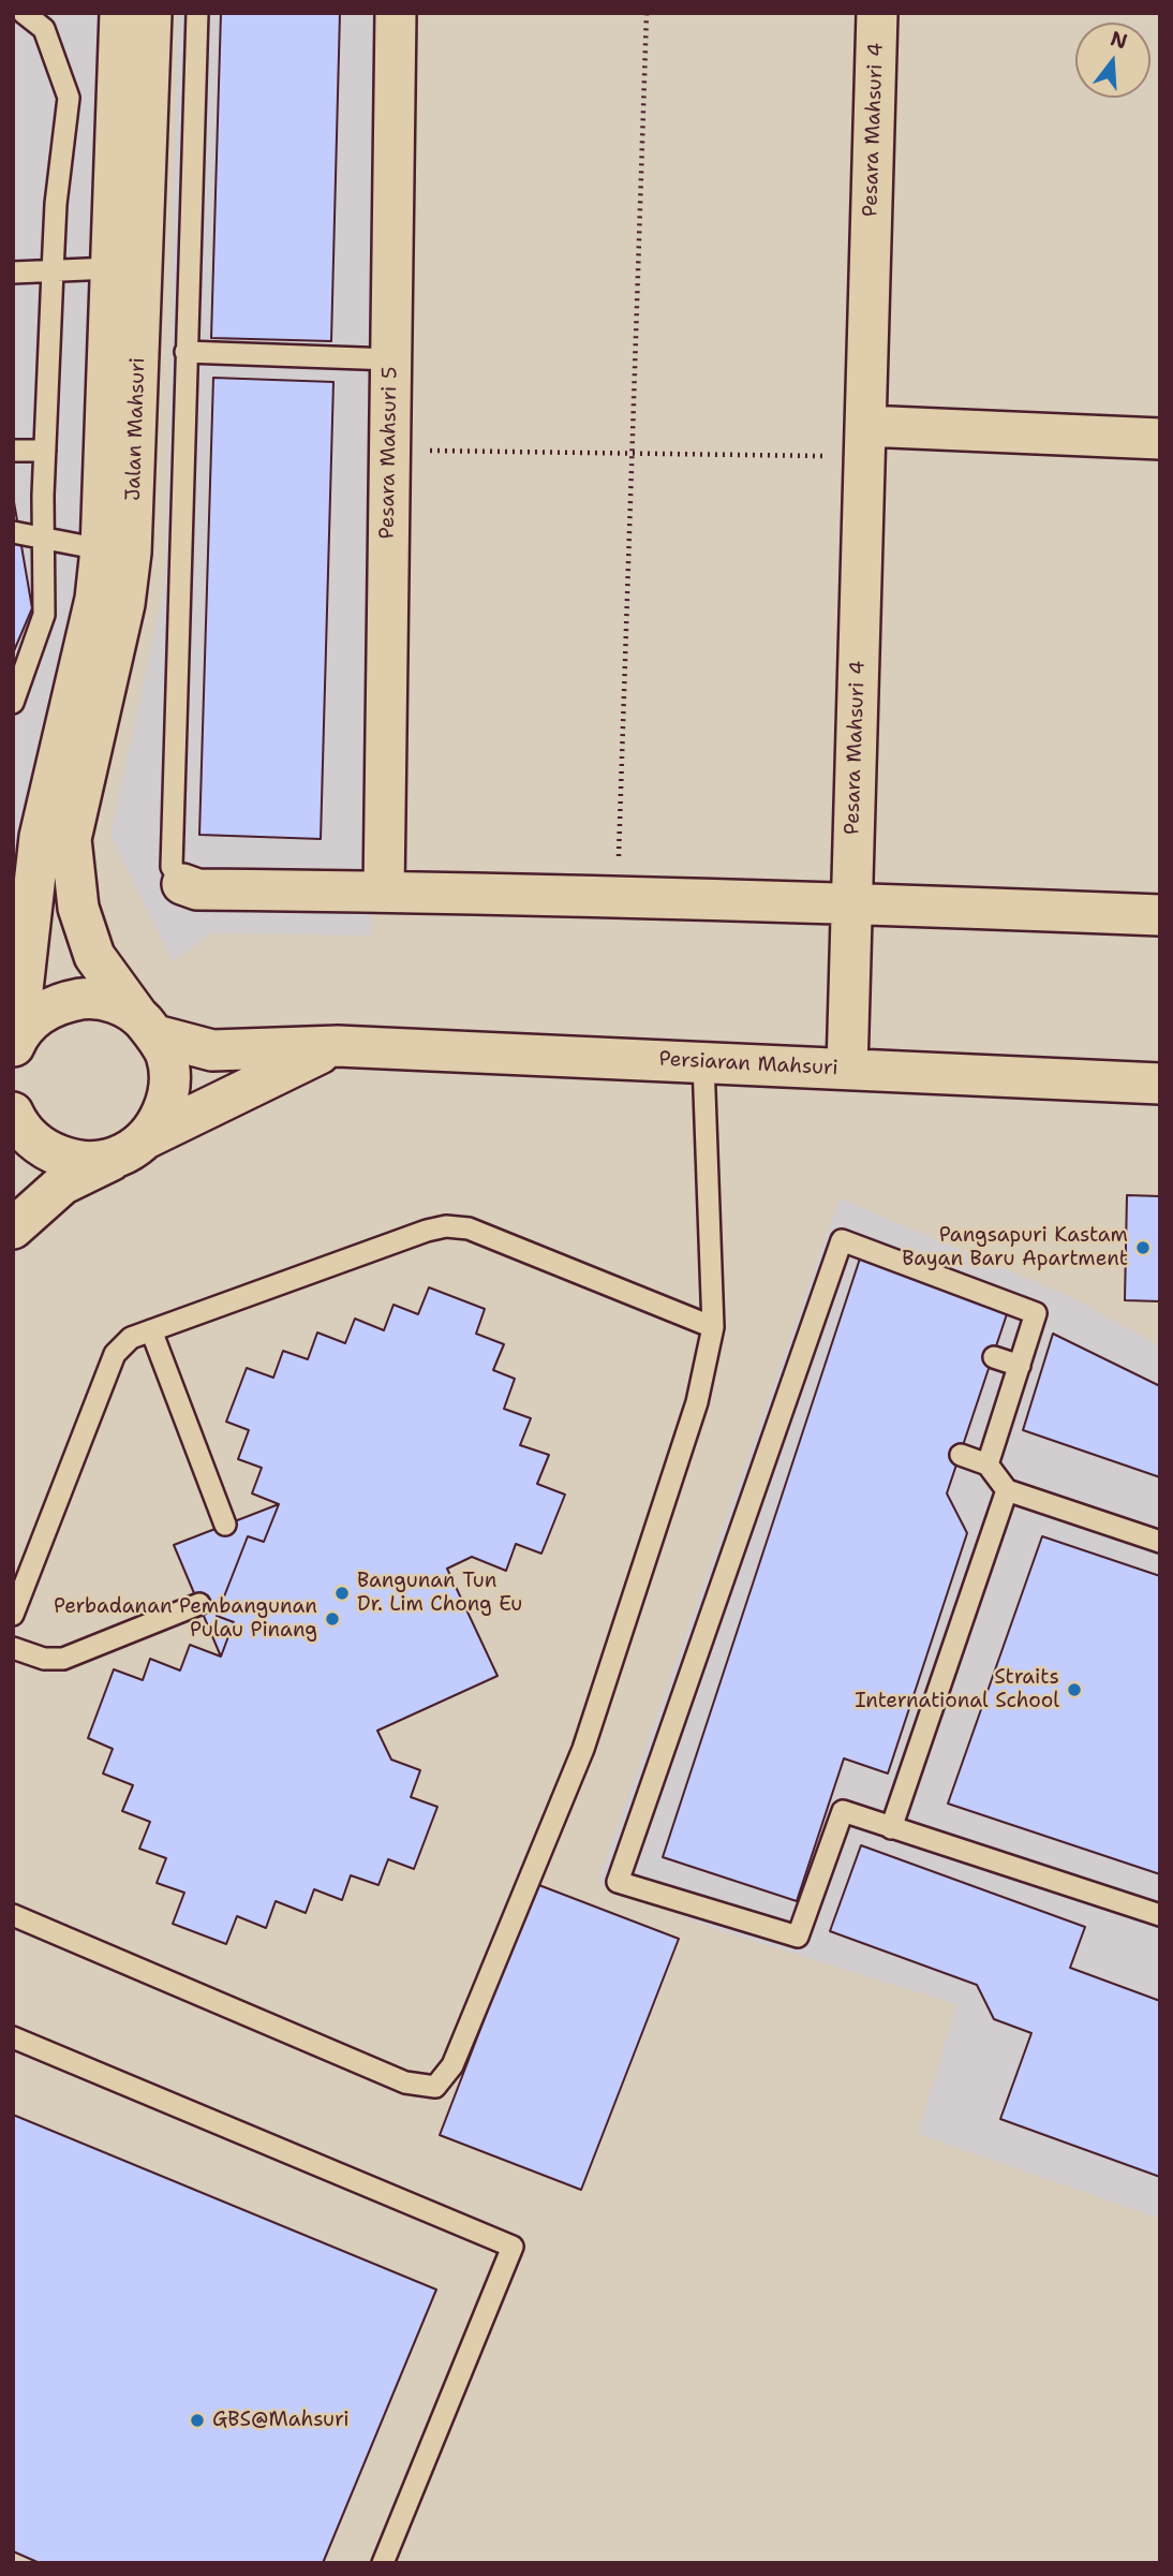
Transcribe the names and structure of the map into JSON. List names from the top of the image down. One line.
{"streets":{"street":["Pesara Mahsuri 4","Jalan Mahsuri","Pesara Mahsuri 5","Persiaran Mahsuri"]},"crossings":[["Pesara Mahsuri 4","Persiaran Mahsuri"]],"places":["Pangsapuri Kastam Bayan Baru Apartment","Bangunan Tun Dr. Lim Chong Eu","Perbadanan Pembangunan Pulau Pinang","Straits International School","GBS@Mahsuri"],"north":"top"}
